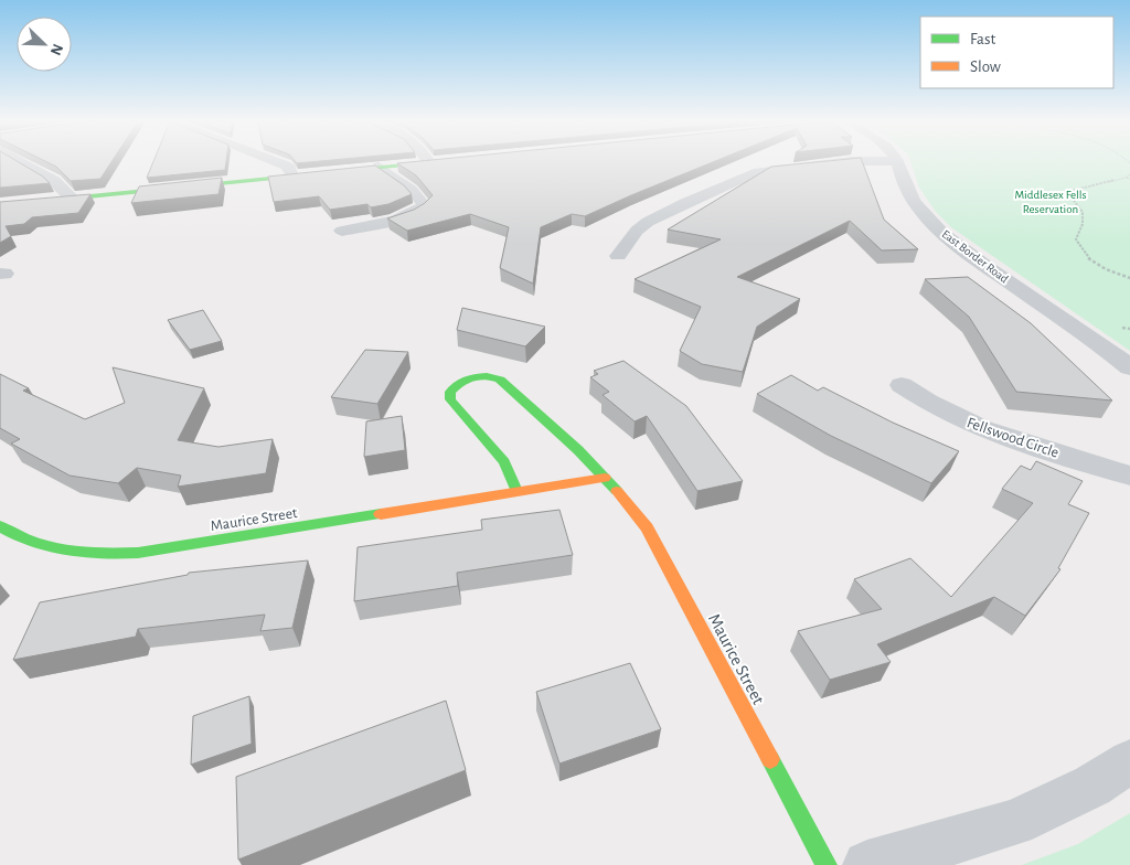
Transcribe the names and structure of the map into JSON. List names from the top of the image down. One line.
{"streets":{"street":["East Border Road","Fellswood Circle","Maurice Street"]},"parks":["Middlesex Fells Reservation"],"legend":["Fast","Slow"],"north":"bottom right"}
